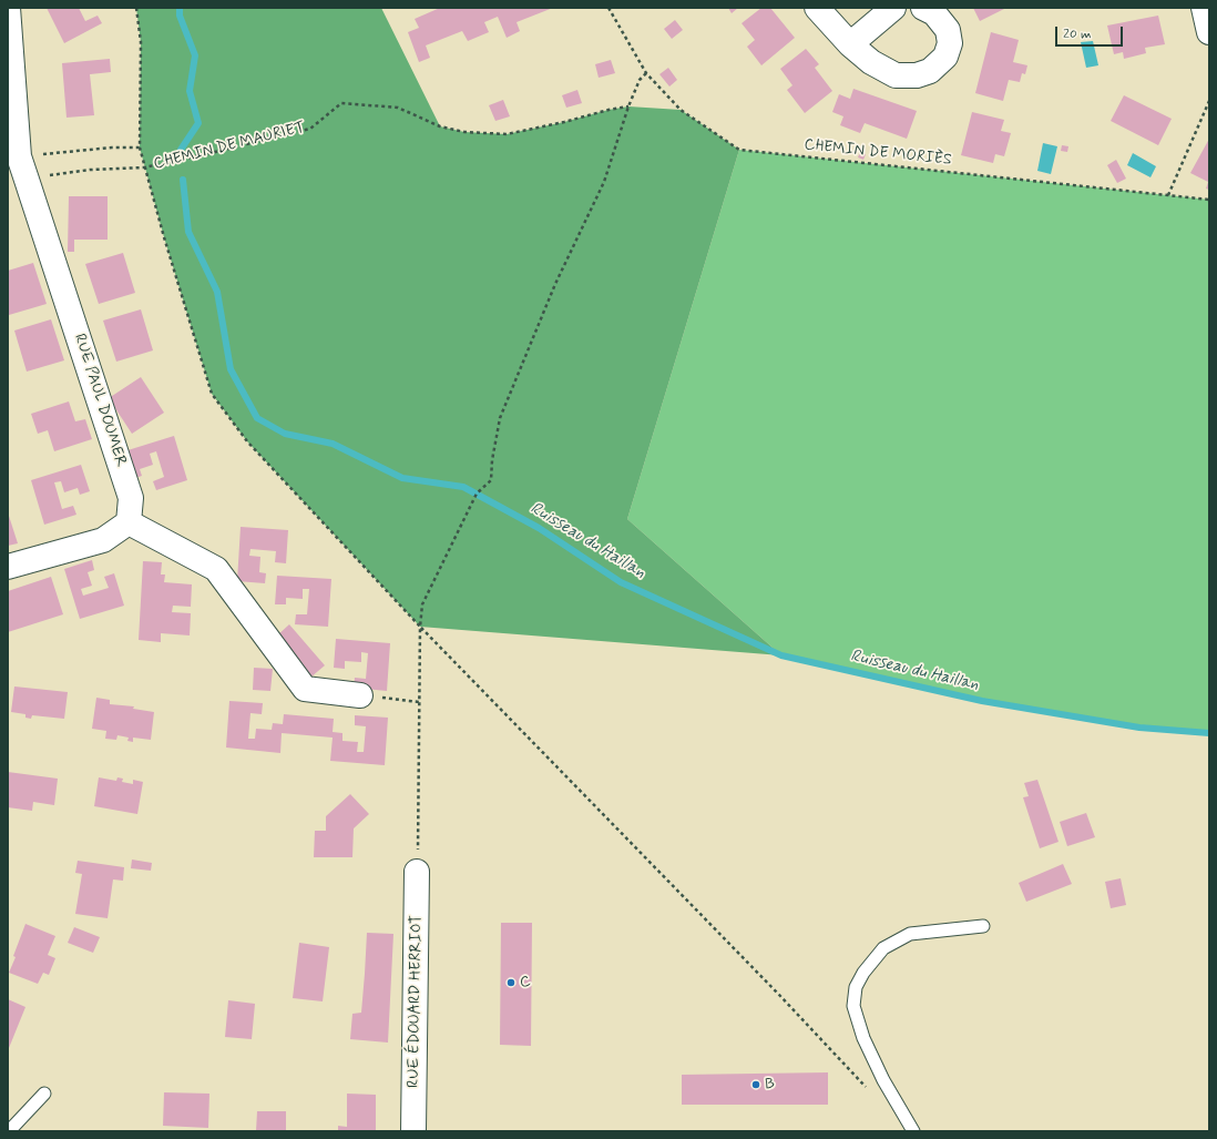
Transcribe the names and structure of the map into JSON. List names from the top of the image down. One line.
{"streets":{"street":["RUE PAUL DOUMER","RUE ÉDOUARD HERRIOT"],"path":["CHEMIN DE MAURIET","CHEMIN DE MORIÈS"]},"crossings":[["CHEMIN DE MAURIET","RUE PAUL DOUMER"]],"water":["Ruisseau du Haillan"],"places":["C","B"],"scale_bar":"20 m"}
